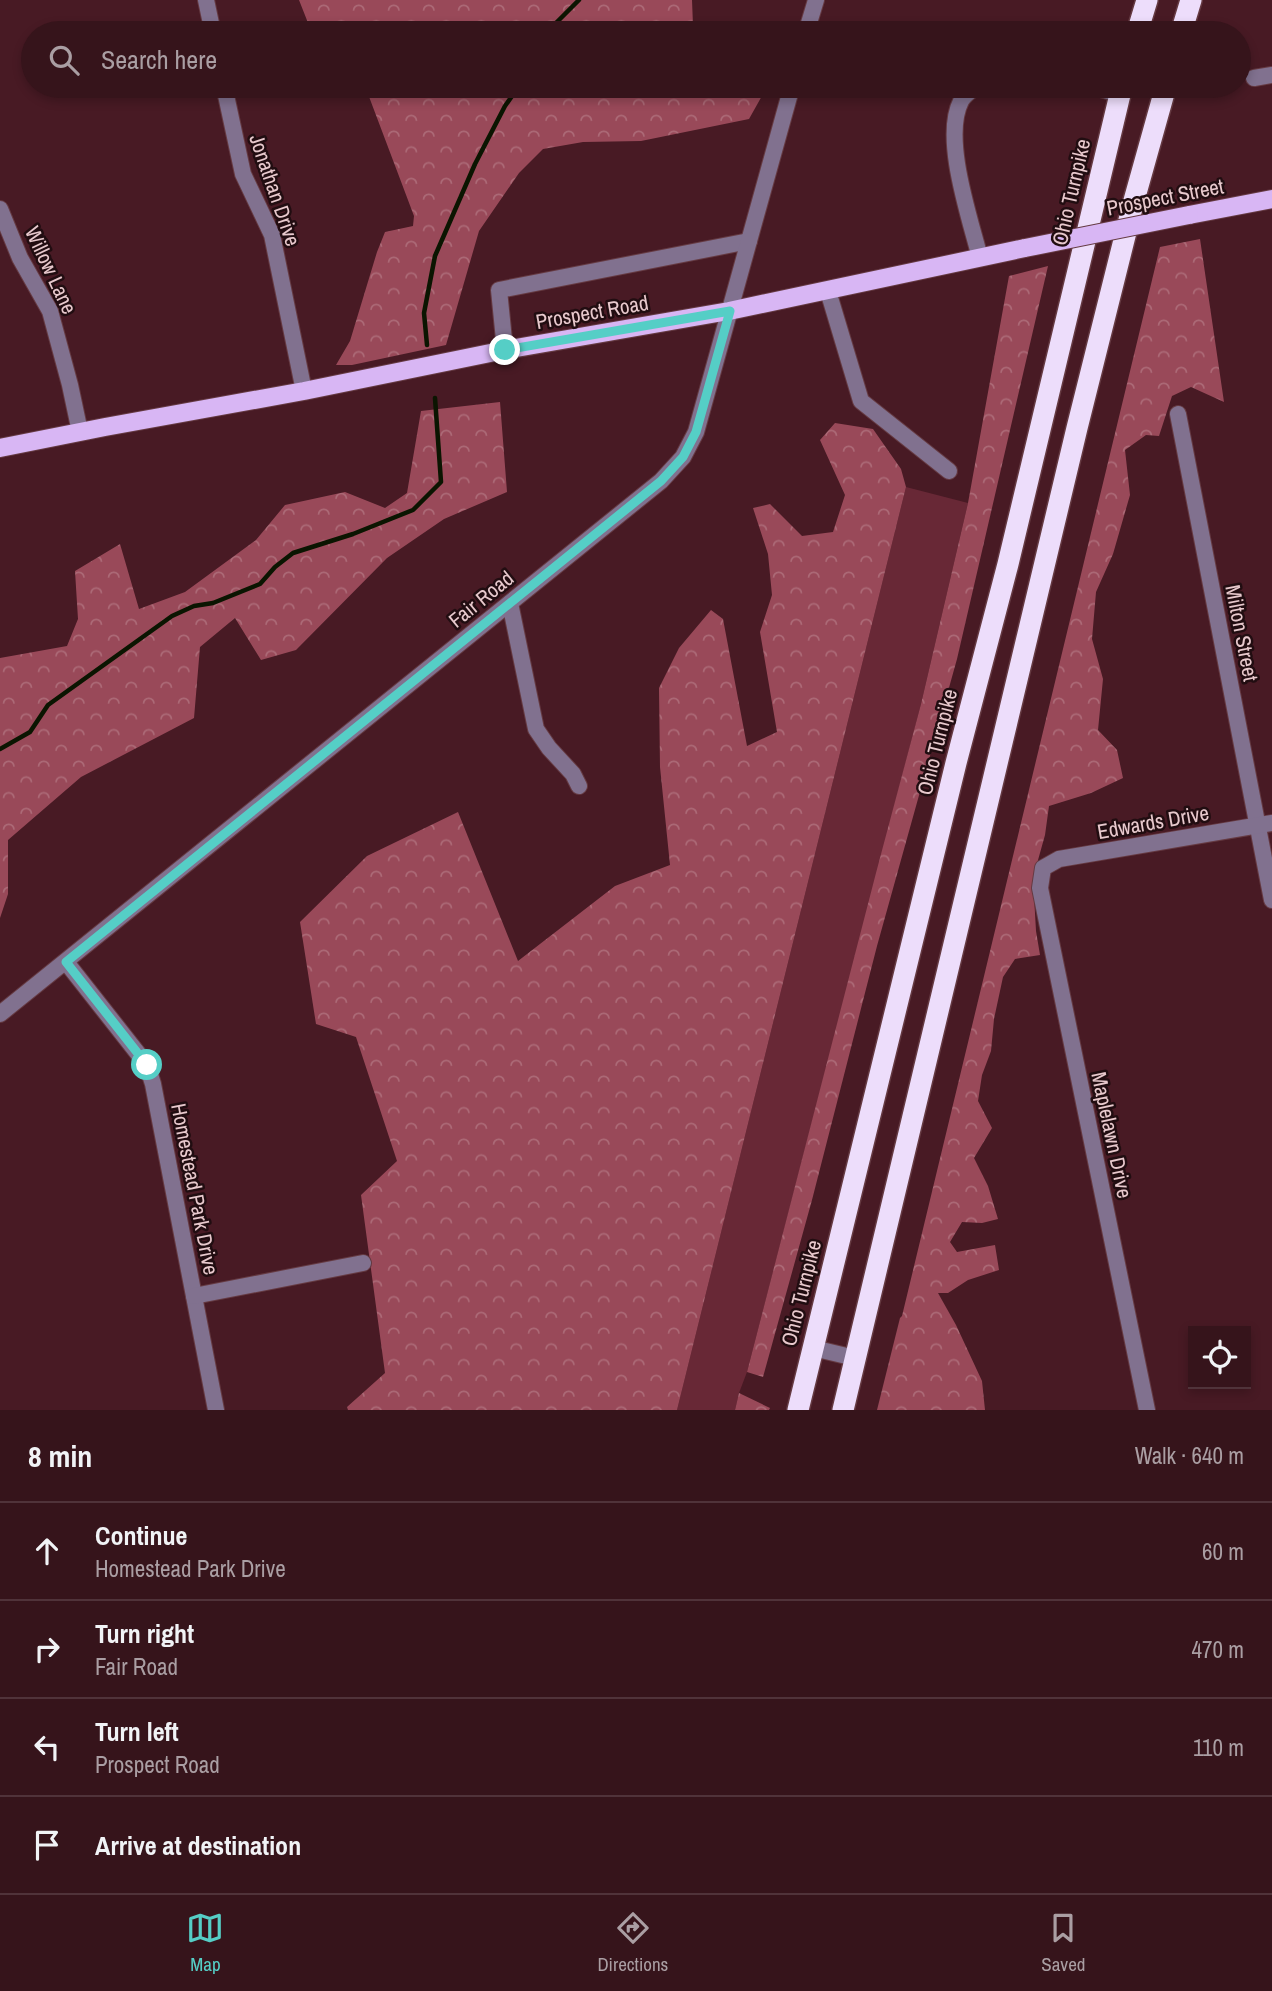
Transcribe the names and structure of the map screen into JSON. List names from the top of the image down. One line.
{"streets":{"highway":["Ohio Turnpike"],"main road":["Prospect Street","Prospect Road"],"street":["Jonathan Drive","Willow Lane","Fair Road","Milton Street","Edwards Drive","Maplelawn Drive","Homestead Park Drive"]},"crossings":[["Jonathan Drive","Prospect Road"],["Prospect Street","Prospect Road"],["Willow Lane","Prospect Road"],["Prospect Road","Fair Road"],["Fair Road","Homestead Park Drive"],["Milton Street","Edwards Drive"],["Edwards Drive","Maplelawn Drive"]],"page":{"search":"Search here","heading":["8 min","Walk · 640 m"],"list":[["Continue","Homestead Park Drive","60 m"],["Turn right","Fair Road","470 m"],["Turn left","Prospect Road","110 m"],"Arrive at destination"],"nav":["Map","Directions","Saved"]}}
